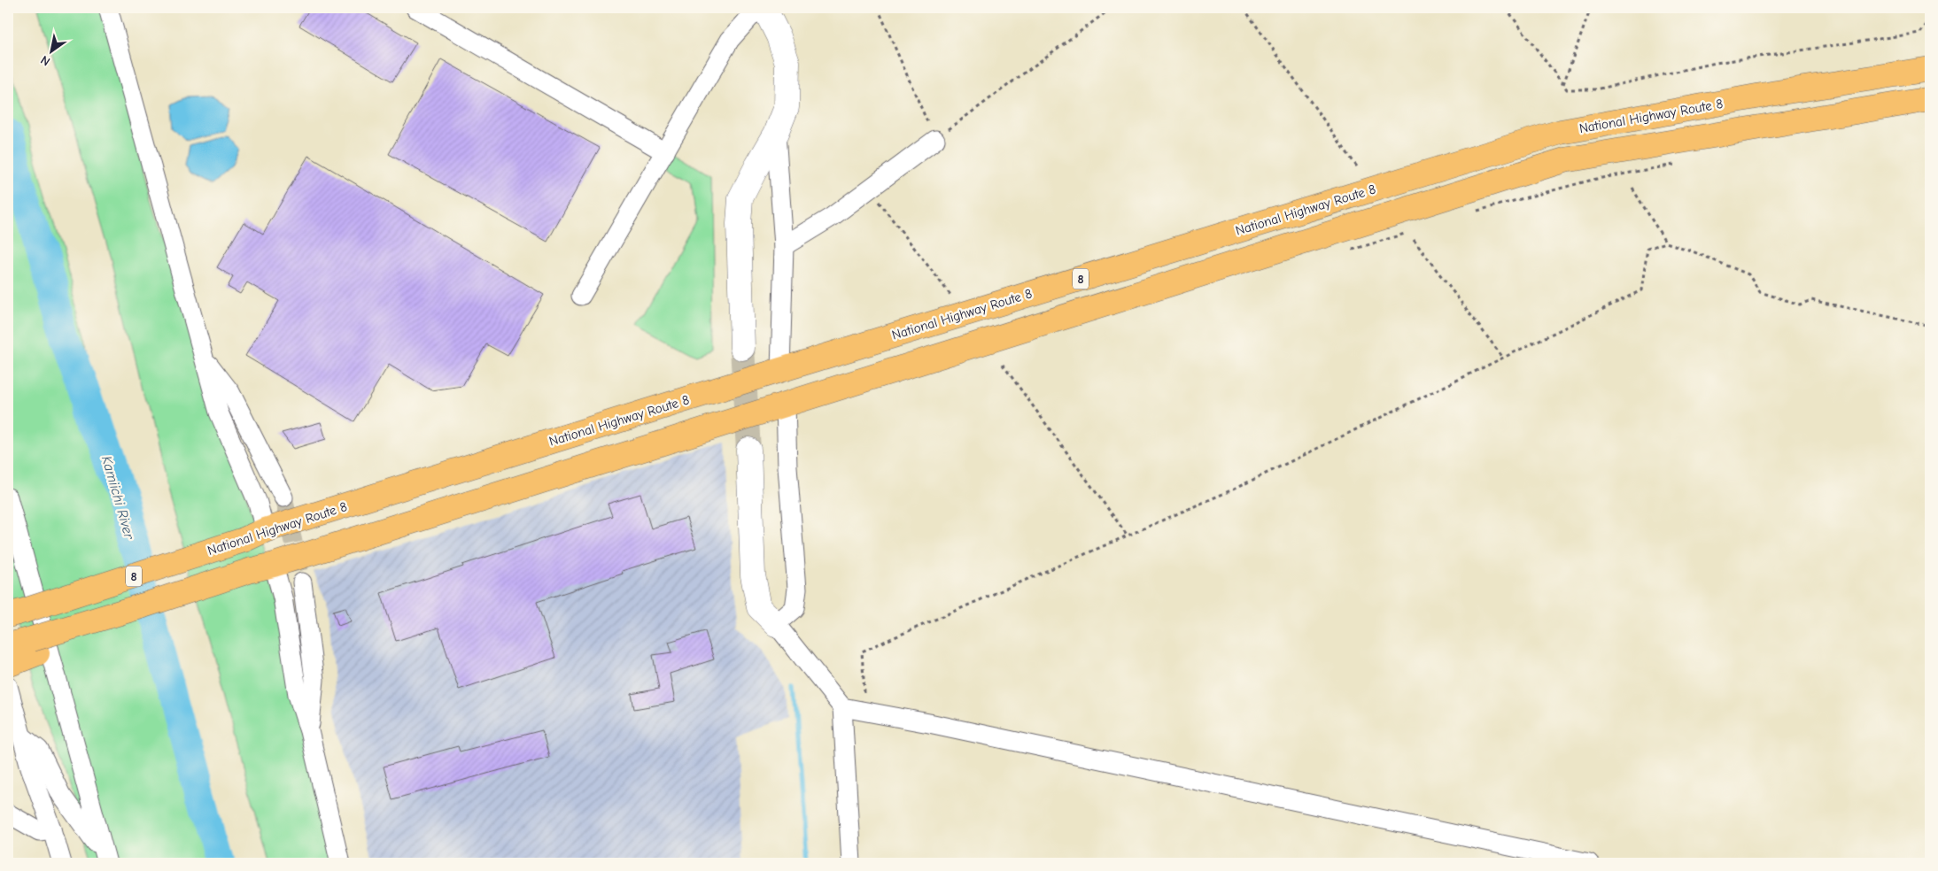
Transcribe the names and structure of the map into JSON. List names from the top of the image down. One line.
{"streets":{"highway":["National Highway Route 8","8"]},"water":["Kamiichi River"],"north":"bottom left"}
